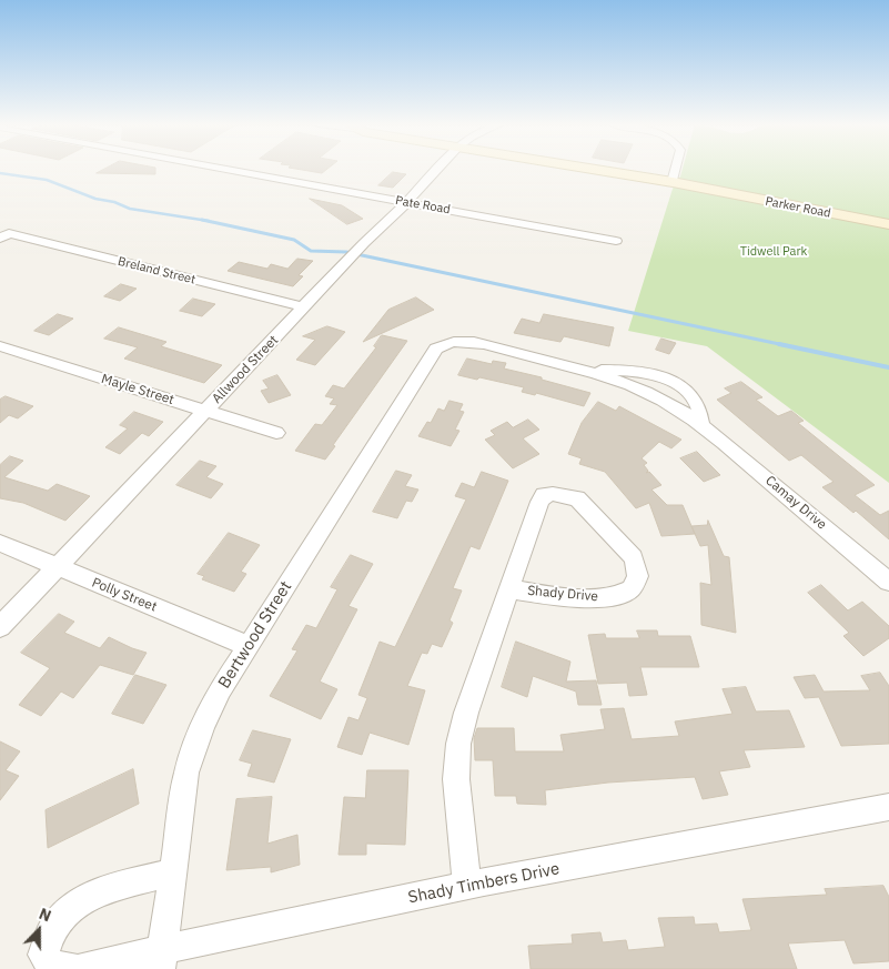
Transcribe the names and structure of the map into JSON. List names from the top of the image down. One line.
{"streets":{"main road":["Parker Road"],"street":["Pate Road","Breland Street","Allwood Street","Mayle Street","Camay Drive","Shady Drive","Polly Street","Bertwood Street","Shady Timbers Drive"]},"crossings":[["Pate Road","Allwood Street"],["Breland Street","Allwood Street"],["Allwood Street","Mayle Street"],["Allwood Street","Polly Street"],["Camay Drive","Bertwood Street"],["Shady Drive","Shady Timbers Drive"],["Polly Street","Bertwood Street"],["Bertwood Street","Shady Timbers Drive"]],"parks":["Tidwell Park"],"north":"top"}
